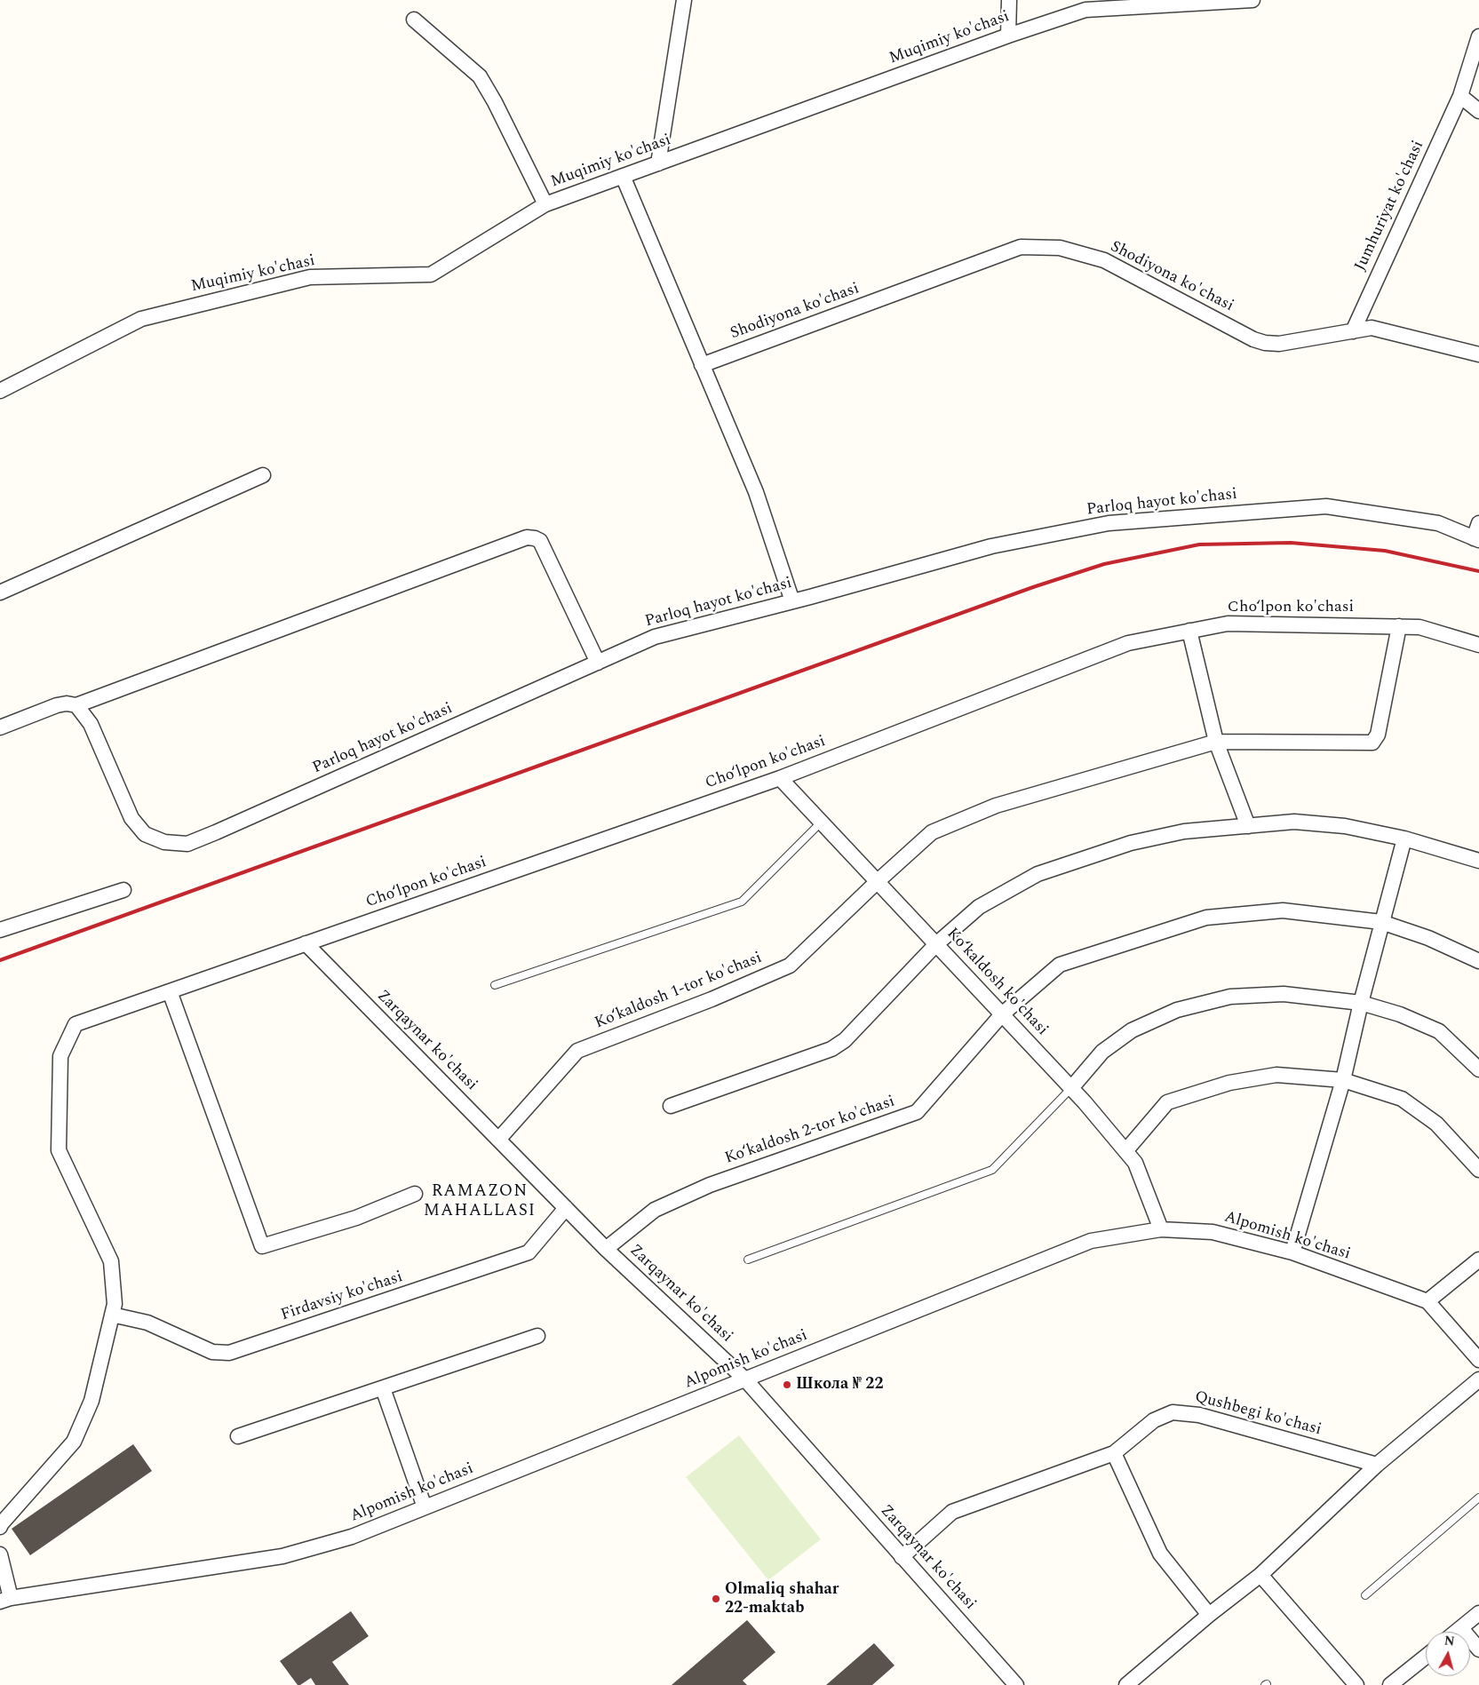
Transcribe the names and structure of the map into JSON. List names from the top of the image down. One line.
{"streets":{"street":["Muqimiy ko'chasi","Jumhuriyat ko'chasi","Shodiyona ko'chasi","Parloq hayot ko'chasi","Cho‘lpon ko'chasi","Ko‘kaldosh ko'chasi","Ko‘kaldosh 1-tor ko'chasi","Zarqaynar ko'chasi","Ko‘kaldosh 2-tor ko'chasi","Alpomish ko'chasi","Firdavsiy ko'chasi","Qushbegi ko'chasi"]},"crossings":[["Jumhuriyat ko'chasi","Shodiyona ko'chasi"],["Cho‘lpon ko'chasi","Ko‘kaldosh ko'chasi"],["Cho‘lpon ko'chasi","Ko‘kaldosh 1-tor ko'chasi"],["Cho‘lpon ko'chasi","Zarqaynar ko'chasi"],["Cho‘lpon ko'chasi","Firdavsiy ko'chasi"],["Ko‘kaldosh ko'chasi","Ko‘kaldosh 1-tor ko'chasi"],["Ko‘kaldosh ko'chasi","Ko‘kaldosh 2-tor ko'chasi"],["Ko‘kaldosh ko'chasi","Alpomish ko'chasi"],["Ko‘kaldosh 1-tor ko'chasi","Zarqaynar ko'chasi"],["Zarqaynar ko'chasi","Ko‘kaldosh 2-tor ko'chasi"],["Zarqaynar ko'chasi","Alpomish ko'chasi"],["Zarqaynar ko'chasi","Firdavsiy ko'chasi"],["Zarqaynar ko'chasi","Qushbegi ko'chasi"]],"districts":["RAMAZON MAHALLASI"],"places":["Школа № 22","Olmaliq shahar 22-maktab"],"north":"top"}
